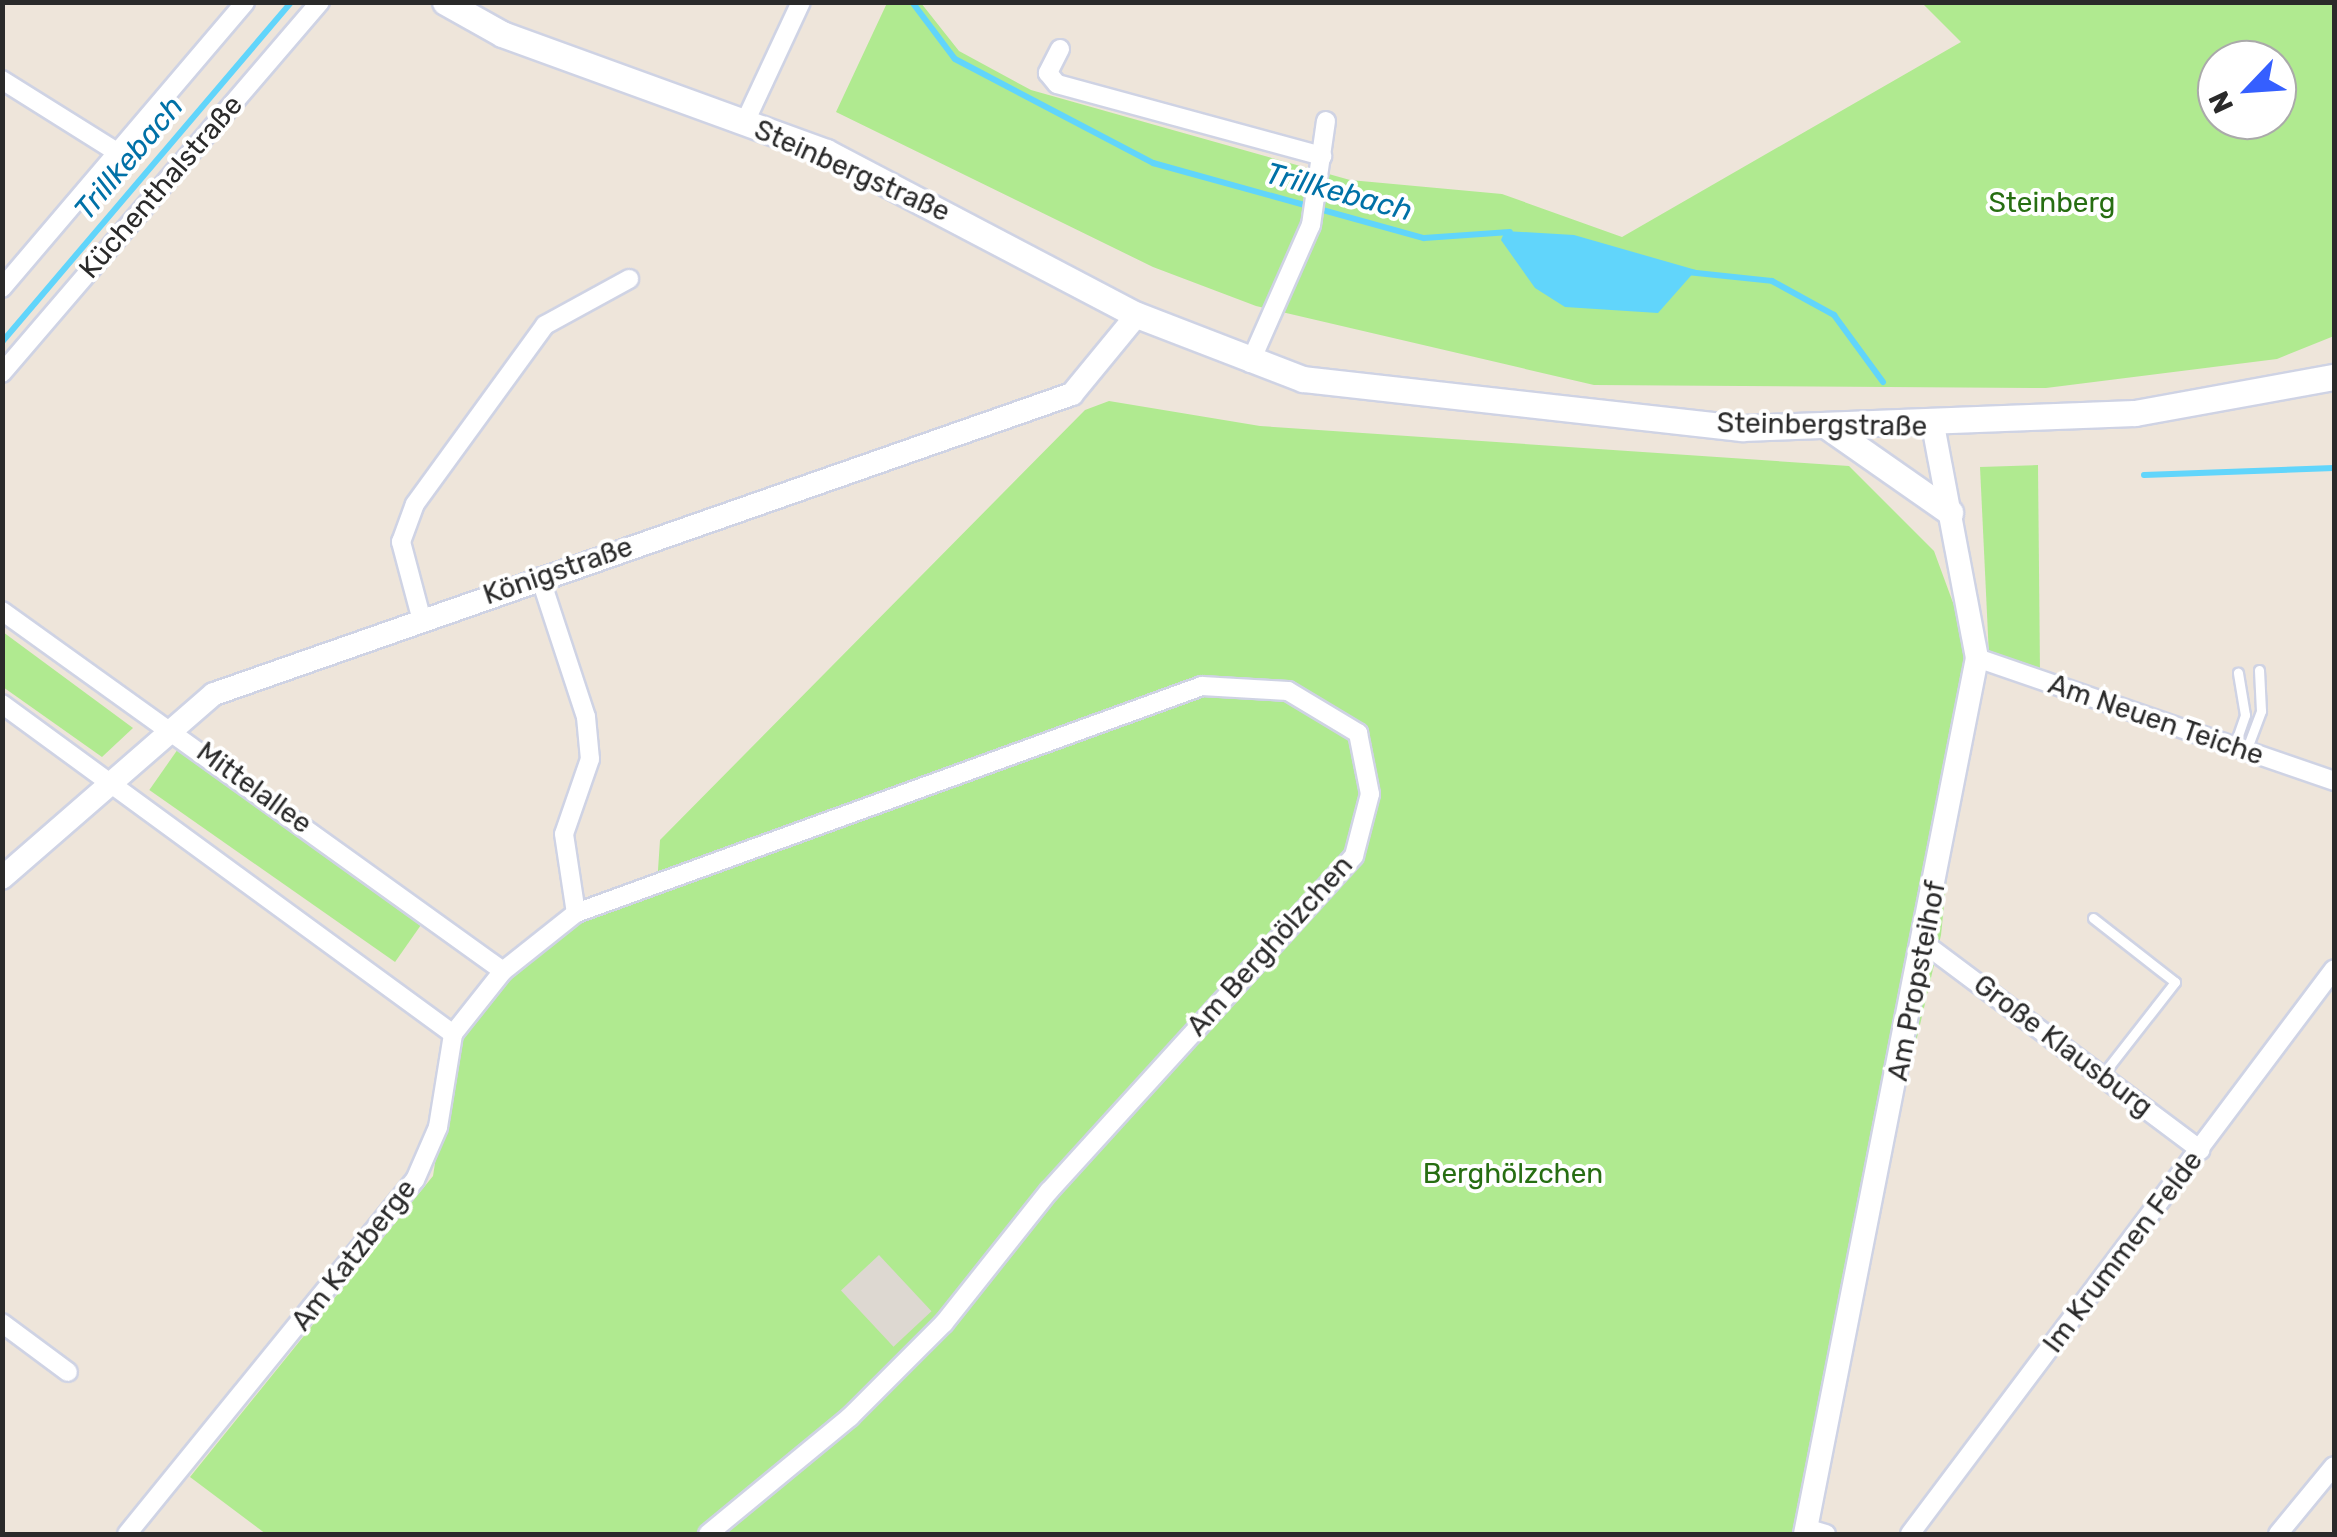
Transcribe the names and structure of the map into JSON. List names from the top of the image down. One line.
{"streets":{"main road":["Steinbergstraße"],"street":["Küchenthalstraße","Königstraße","Am Neuen Teiche","Mittelallee","Am Berghölzchen","Am Propsteihof","Große Klausburg","Im Krummen Felde","Am Katzberge"]},"crossings":[["Steinbergstraße","Königstraße"],["Steinbergstraße","Am Propsteihof"],["Königstraße","Mittelallee"],["Am Neuen Teiche","Am Propsteihof"],["Mittelallee","Am Berghölzchen"],["Mittelallee","Am Katzberge"],["Am Berghölzchen","Am Katzberge"],["Am Propsteihof","Große Klausburg"],["Große Klausburg","Im Krummen Felde"]],"water":["Trillkebach"],"parks":["Steinberg","Berghölzchen"],"north":"bottom left"}
